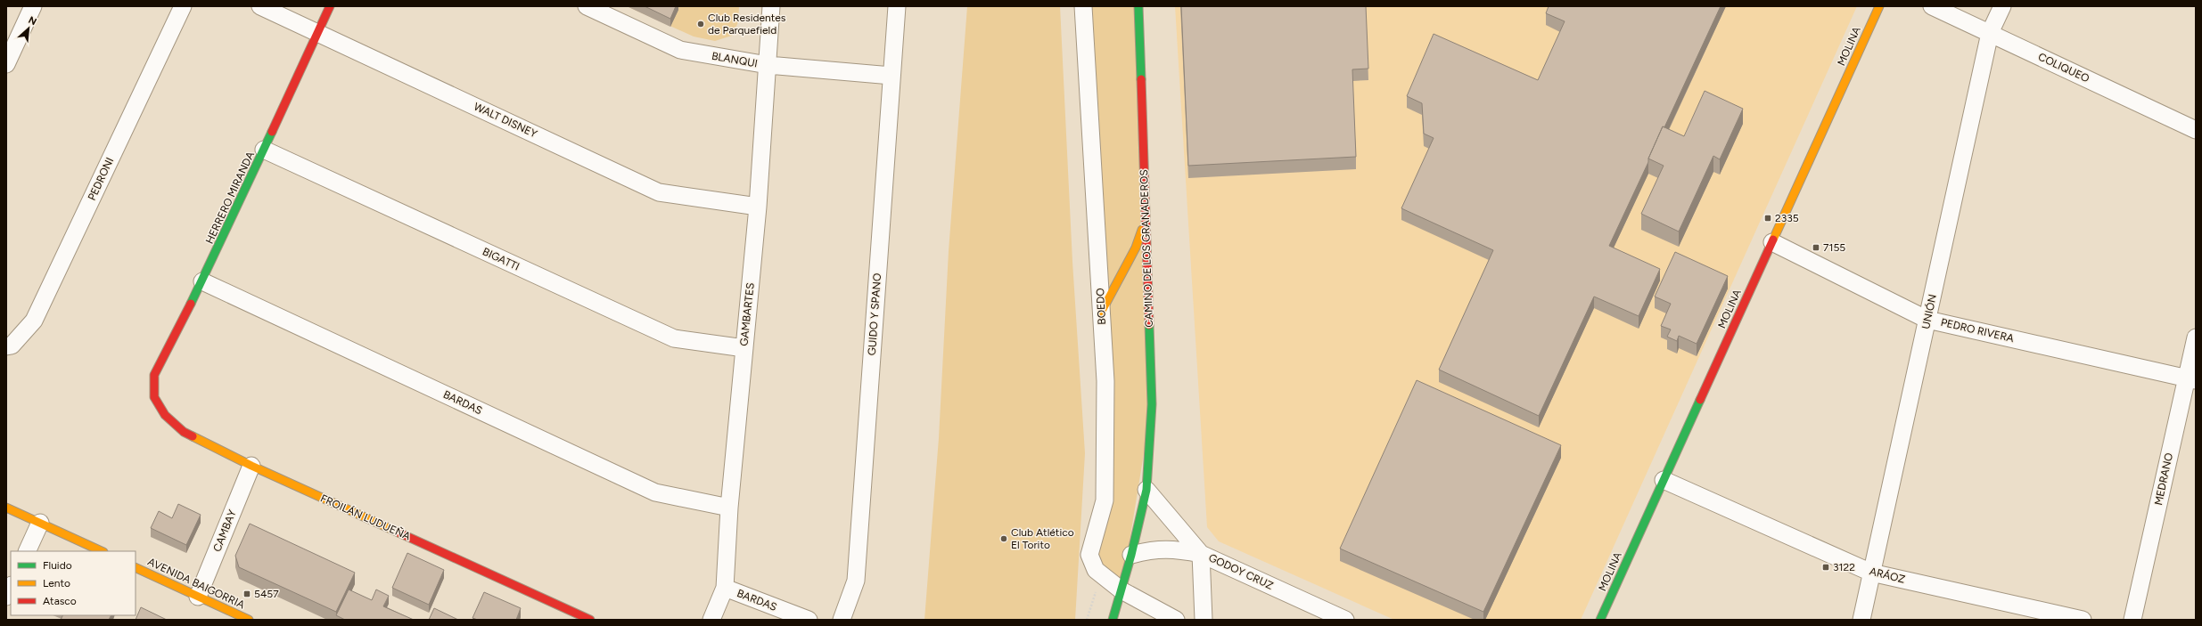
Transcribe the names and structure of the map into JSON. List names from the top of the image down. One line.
{"streets":{"street":["MOLINA","BLANQUI","COLIQUEO","WALT DISNEY","PEDRONI","HERRERO MIRANDA","CAMINO DE LOS GRANADEROS","BIGATTI","BOEDO","UNIÓN","GAMBARTES","GUIDO Y SPANO","PEDRO RIVERA","BARDAS","MEDRANO","FROILÁN LUDUEÑA","CAMBAY","GODOY CRUZ","ARÁOZ","AVENIDA BAIGORRIA"]},"crossings":[["MOLINA","PEDRO RIVERA"],["MOLINA","ARÁOZ"],["BLANQUI","GAMBARTES"],["BLANQUI","GUIDO Y SPANO"],["COLIQUEO","UNIÓN"],["WALT DISNEY","HERRERO MIRANDA"],["WALT DISNEY","GAMBARTES"],["HERRERO MIRANDA","BIGATTI"],["HERRERO MIRANDA","BARDAS"],["HERRERO MIRANDA","FROILÁN LUDUEÑA"],["CAMINO DE LOS GRANADEROS","GODOY CRUZ"],["BIGATTI","GAMBARTES"],["UNIÓN","PEDRO RIVERA"],["UNIÓN","ARÁOZ"],["GAMBARTES","BARDAS"],["PEDRO RIVERA","MEDRANO"],["FROILÁN LUDUEÑA","CAMBAY"],["CAMBAY","AVENIDA BAIGORRIA"]],"places":{"other":["Club Residentes de Parquefield","Club Atlético El Torito"],"transit":["2335","7155","3122","5457"]},"legend":["Fluido","Lento","Atasco"],"north":"top right"}
